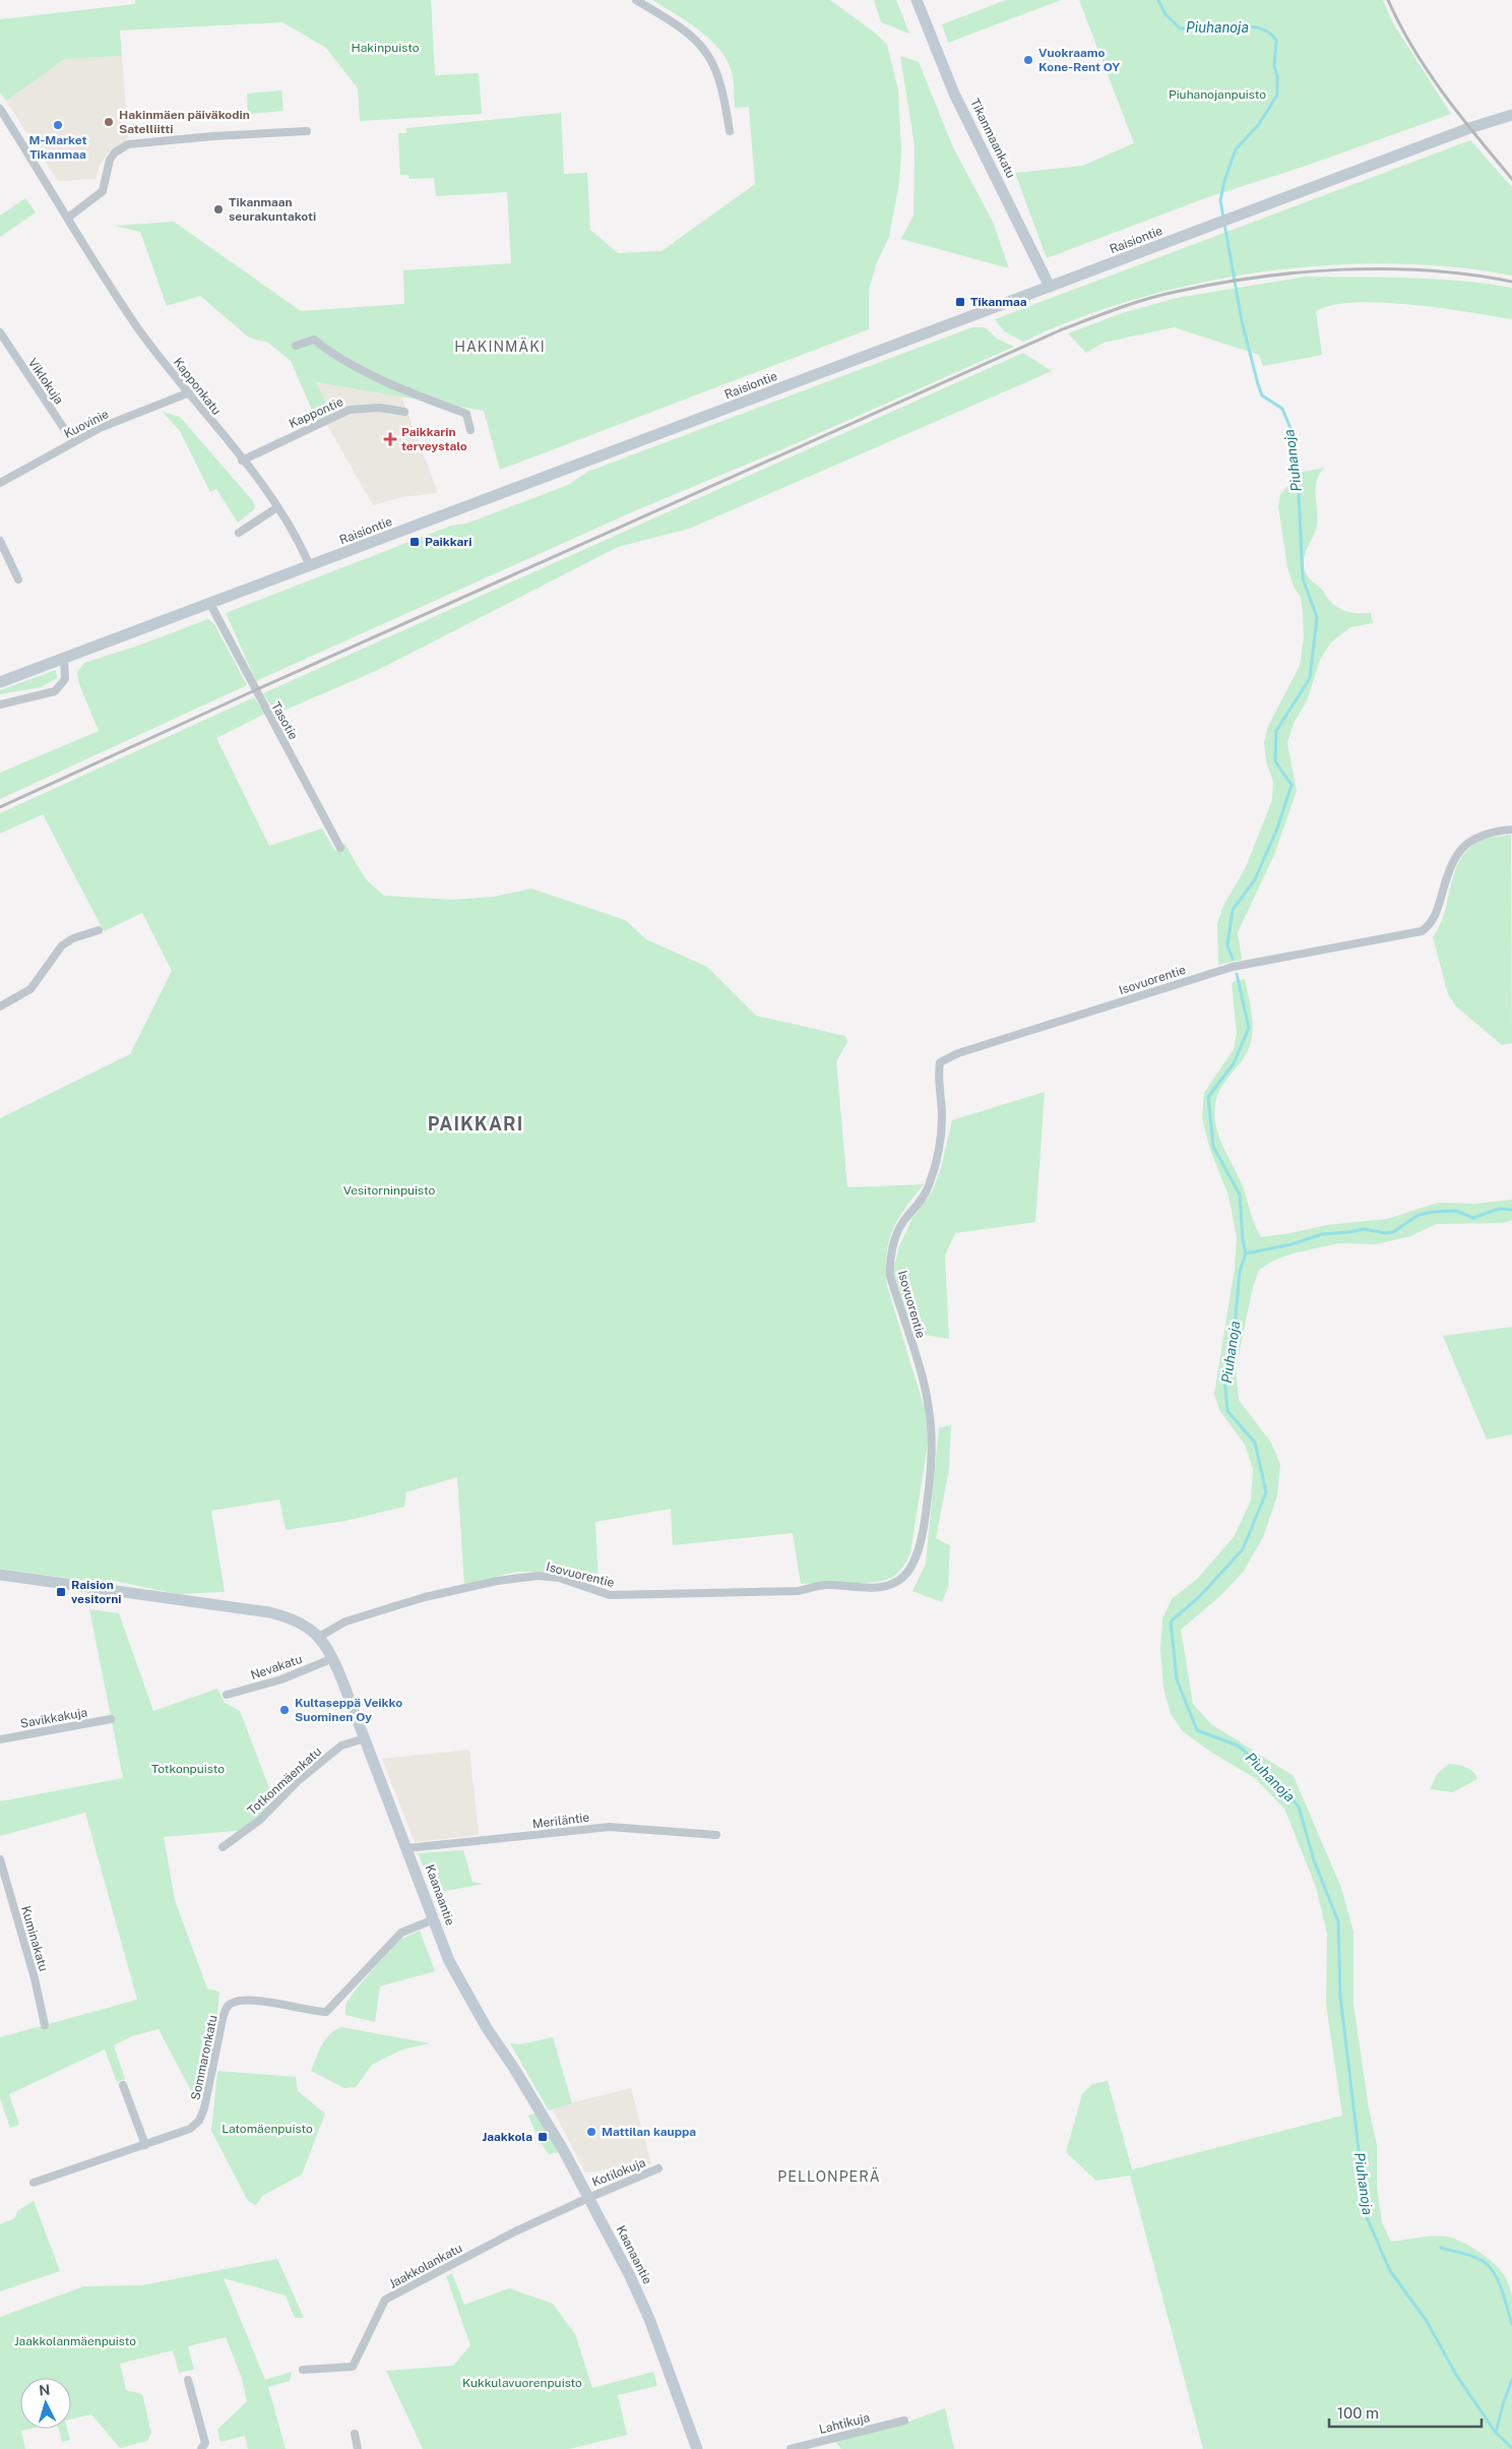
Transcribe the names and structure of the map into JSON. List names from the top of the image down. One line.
{"streets":{"main road":["Tikanmaankatu","Raisiontie","Kaanaantie"],"street":["Viklokuja","Kapponkatu","Kappontie","Kuovinie","Tasotie","Isovuorentie","Nevakatu","Savikkakuja","Totkonmäenkatu","Meriläntie","Kuminakatu","Sommaronkatu","Kotilokuja","Jaakkolankatu","Lahtikuja"]},"crossings":[["Tikanmaankatu","Raisiontie"],["Raisiontie","Kapponkatu"],["Raisiontie","Tasotie"],["Viklokuja","Kuovinie"],["Kapponkatu","Kappontie"],["Kapponkatu","Kuovinie"],["Isovuorentie","Kaanaantie"],["Nevakatu","Kaanaantie"],["Totkonmäenkatu","Kaanaantie"],["Meriläntie","Kaanaantie"],["Kaanaantie","Sommaronkatu"],["Kaanaantie","Kotilokuja"],["Kaanaantie","Jaakkolankatu"],["Kotilokuja","Jaakkolankatu"]],"districts":["HAKINMÄKI","PAIKKARI","PELLONPERÄ"],"water":["Piuhanoja"],"parks":["Hakinpuisto","Piuhanojanpuisto","Vesitorninpuisto","Totkonpuisto","Latomäenpuisto","Jaakkolanmäenpuisto","Kukkulavuorenpuisto"],"places":{"other":["Vuokraamo Kone-Rent OY","Hakinmäen päiväkodin Satelliitti","M-Market Tikanmaa","Tikanmaan seurakuntakoti","Kultaseppä Veikko Suominen Oy","Mattilan kauppa"],"transit":["Tikanmaa","Paikkari","Raision vesitorni","Jaakkola"],"health":["Paikkarin terveystalo"]},"scale_bar":"100 m","north":"top"}
